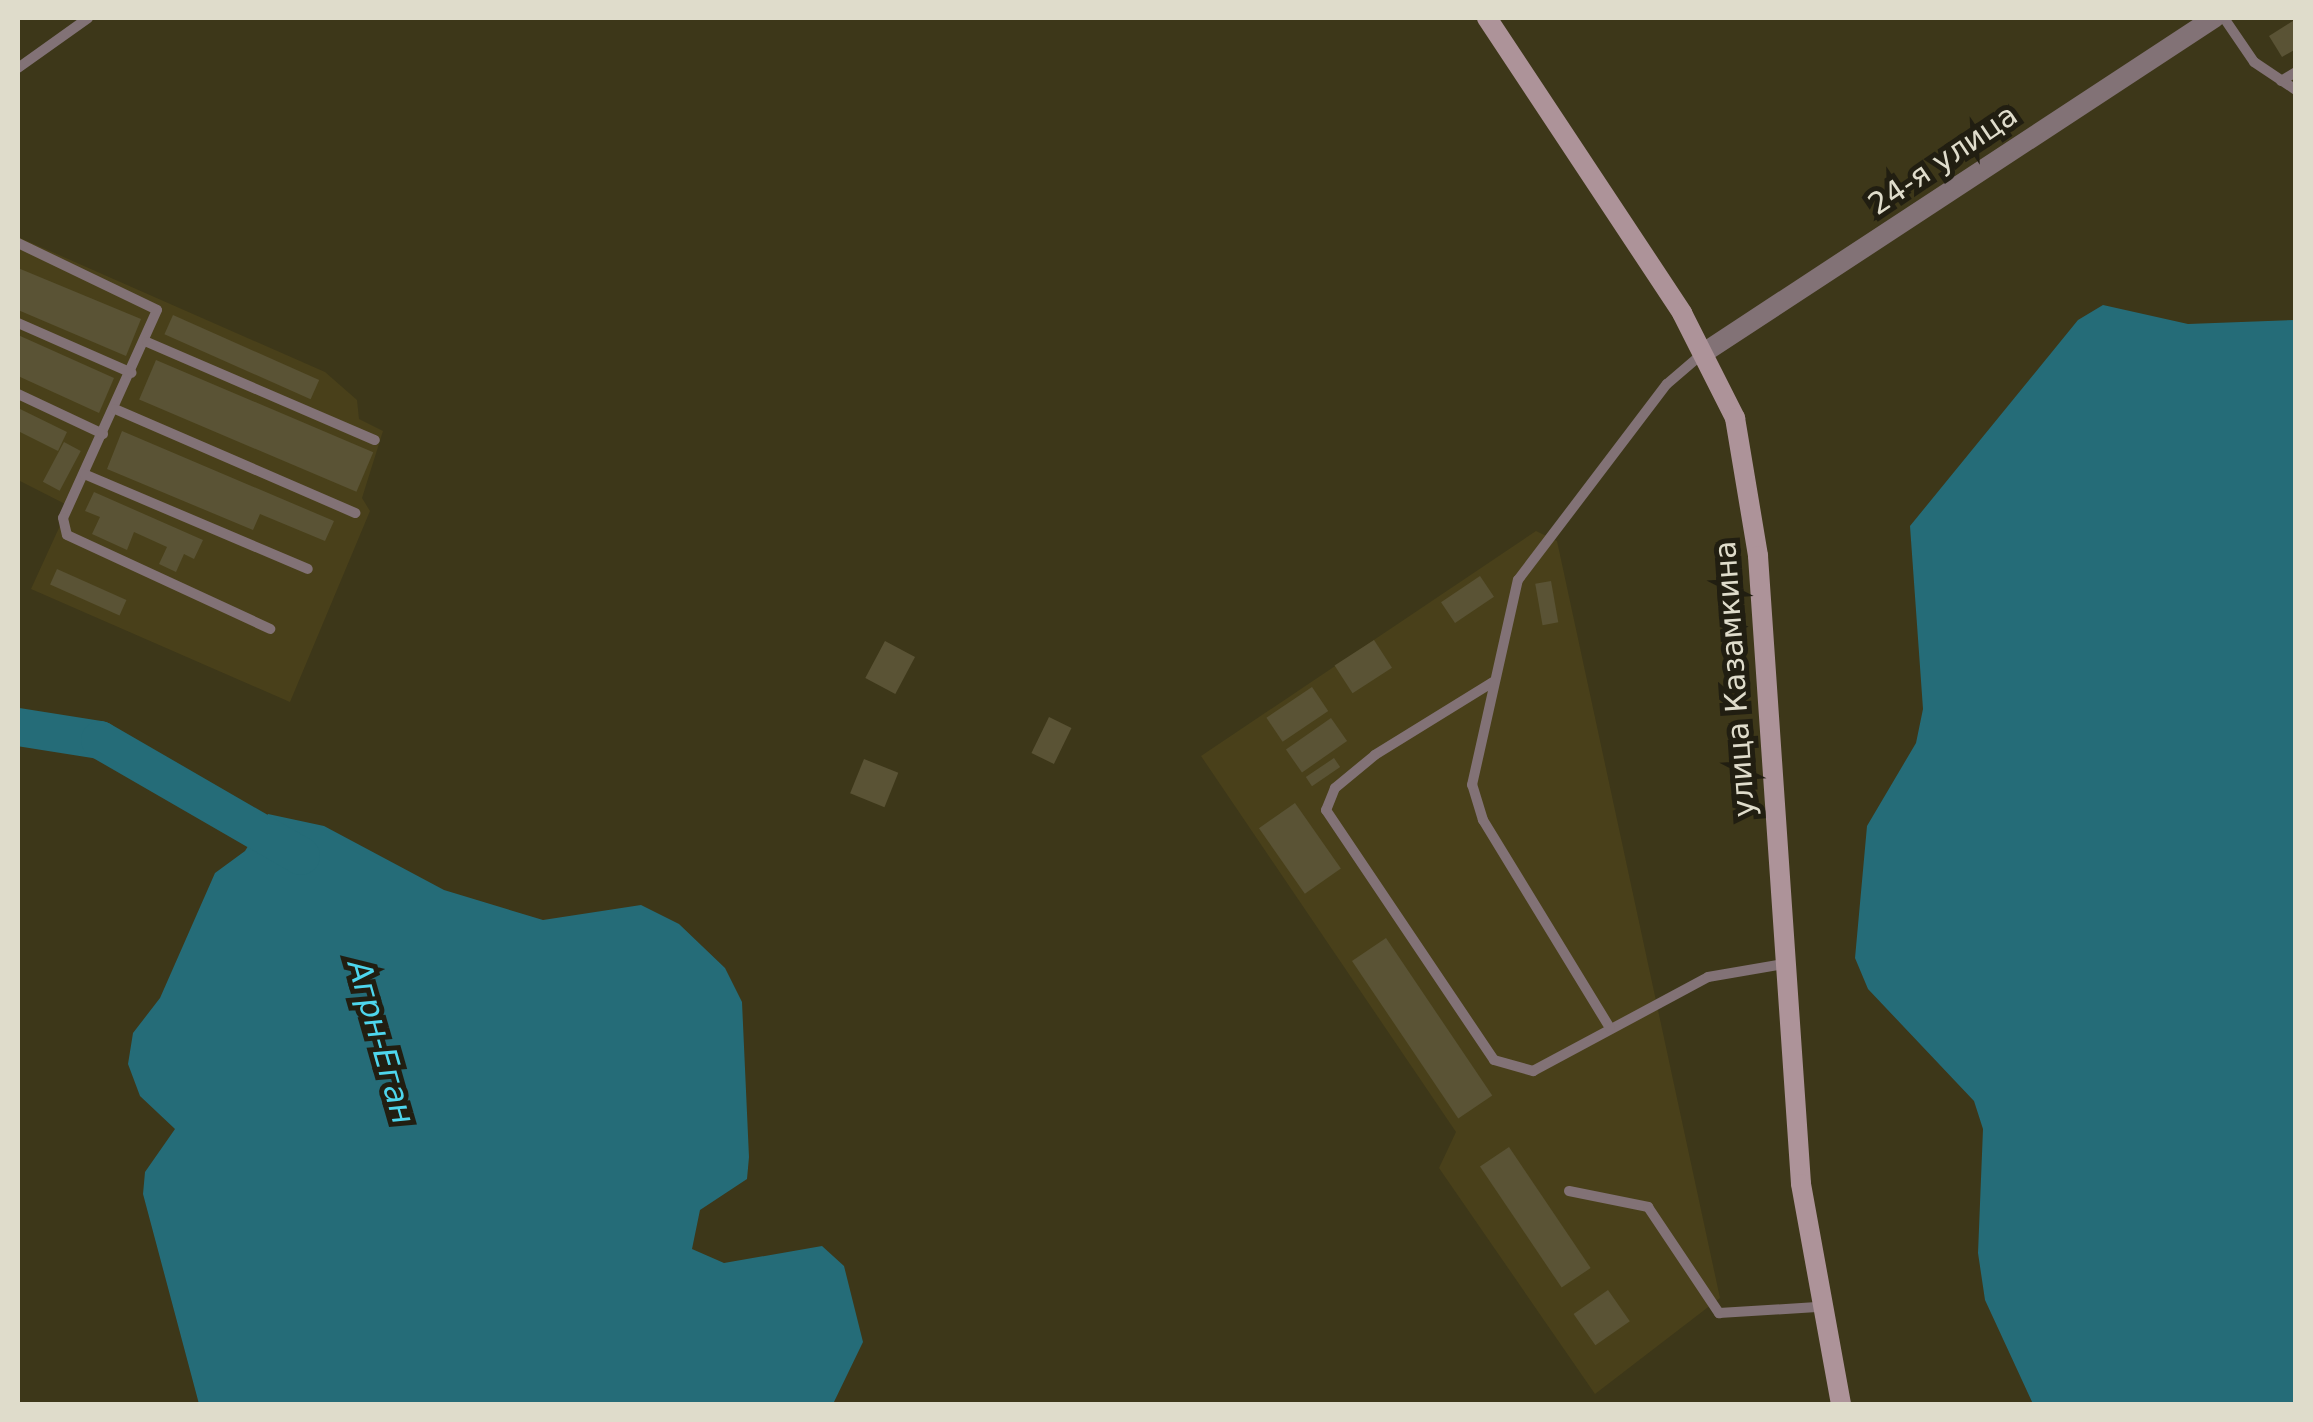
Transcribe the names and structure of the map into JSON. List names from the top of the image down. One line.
{"streets":{"main road":["улица Казамкина"],"street":["24-я улица"]},"crossings":[["24-я улица","улица Казамкина"]],"water":["Агрн-Еган"]}
